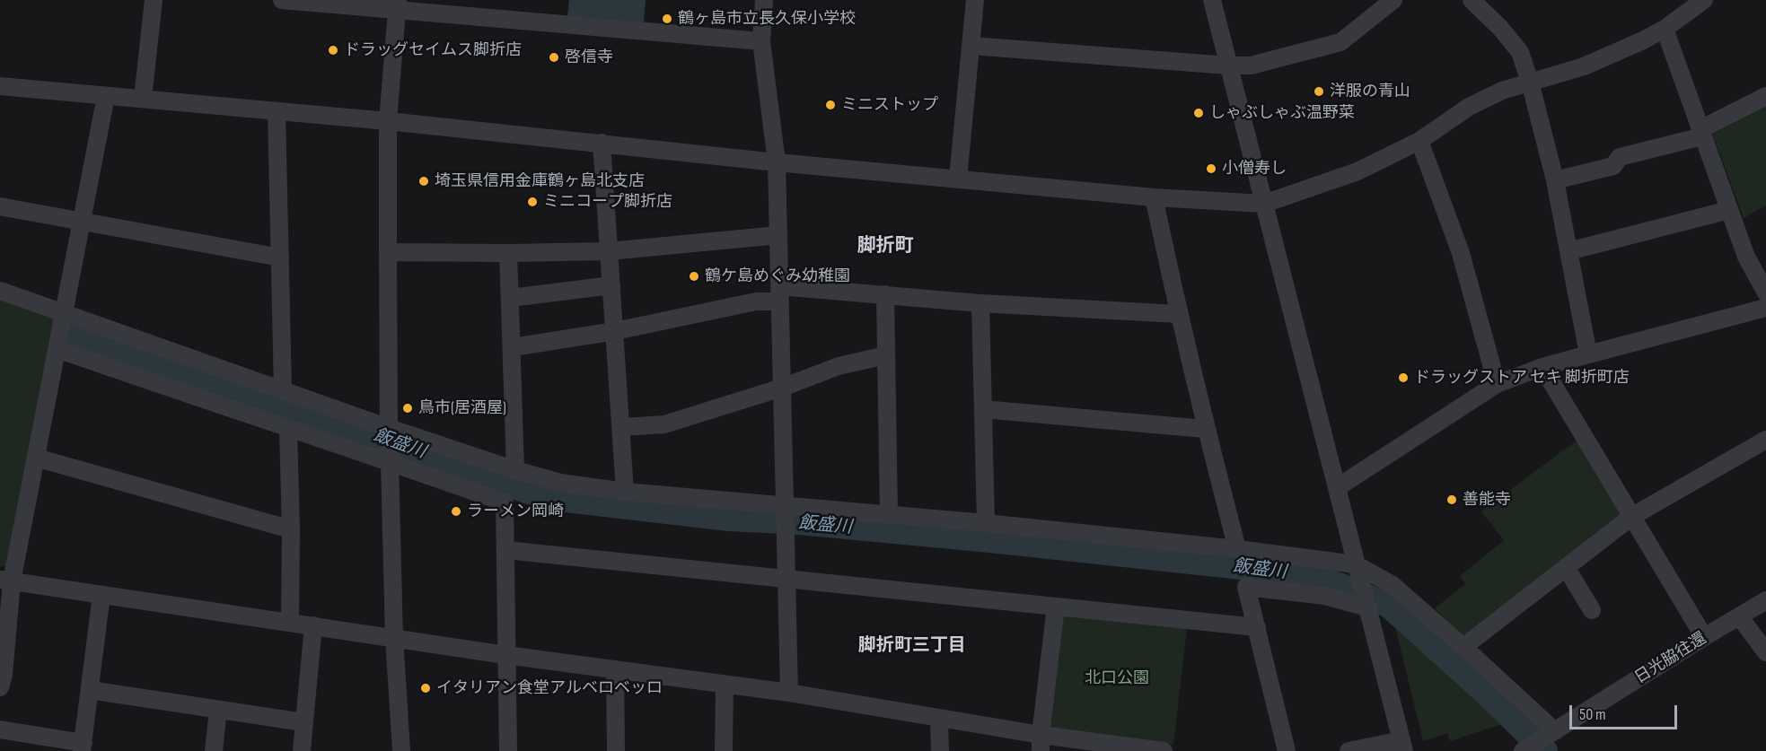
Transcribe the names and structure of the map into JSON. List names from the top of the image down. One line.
{"streets":{"street":["日光脇往還"]},"districts":["脚折町","脚折町三丁目"],"water":["飯盛川"],"parks":["北口公園"],"places":["鶴ヶ島市立長久保小学校","ドラッグセイムス脚折店","啓信寺","洋服の青山","ミニストップ","しゃぶしゃぶ温野菜","小僧寿し","埼玉県信用金庫鶴ヶ島北支店","ミニコープ脚折店","鶴ケ島めぐみ幼稚園","ドラッグストア セキ 脚折町店","鳥市(居酒屋)","善能寺","ラーメン岡崎","イタリアン食堂アルベロベッロ"],"scale_bar":"50 m"}
